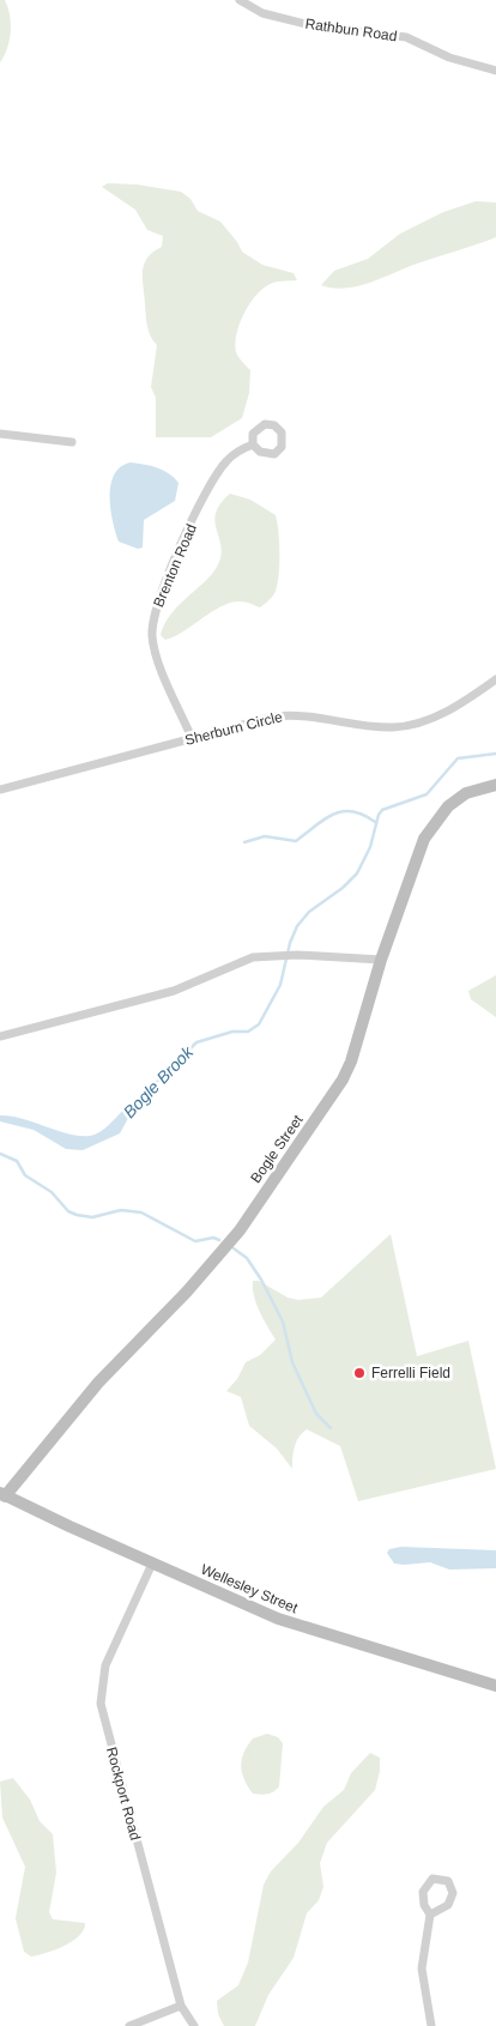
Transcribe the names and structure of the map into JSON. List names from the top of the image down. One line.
{"streets":{"street":["Rathbun Road","Brenton Road","Sherburn Circle","Bogle Street","Wellesley Street","Rockport Road"]},"crossings":[["Brenton Road","Sherburn Circle"],["Bogle Street","Wellesley Street"],["Wellesley Street","Rockport Road"]],"water":["Bogle Brook"],"places":["Ferrelli Field"]}
